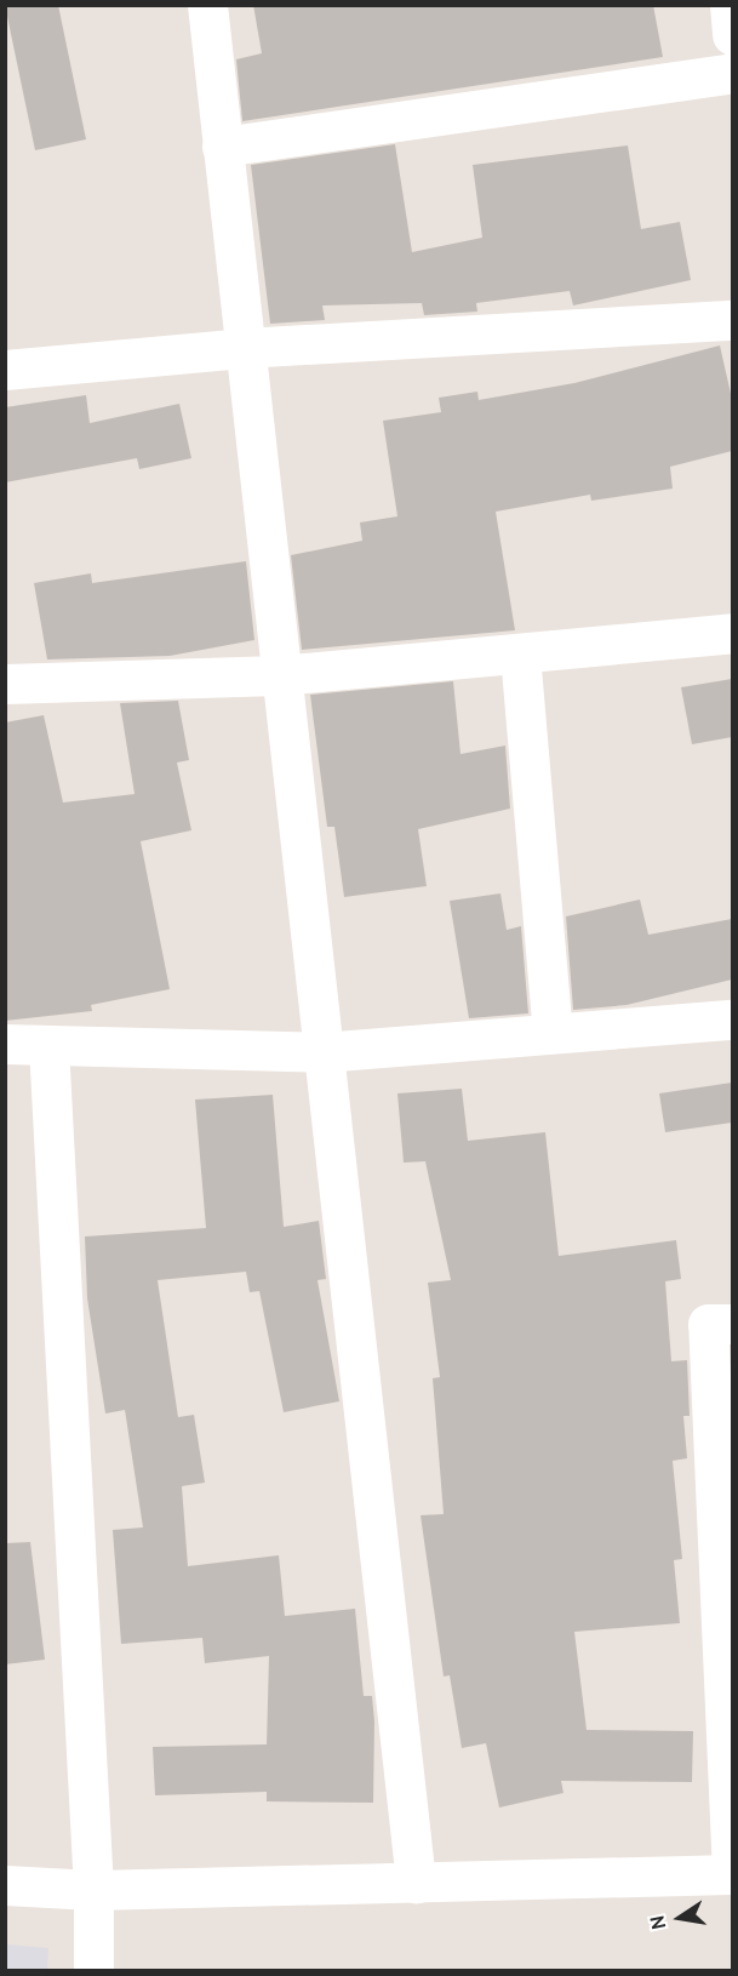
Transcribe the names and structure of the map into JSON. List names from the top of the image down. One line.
{"north":"left"}
